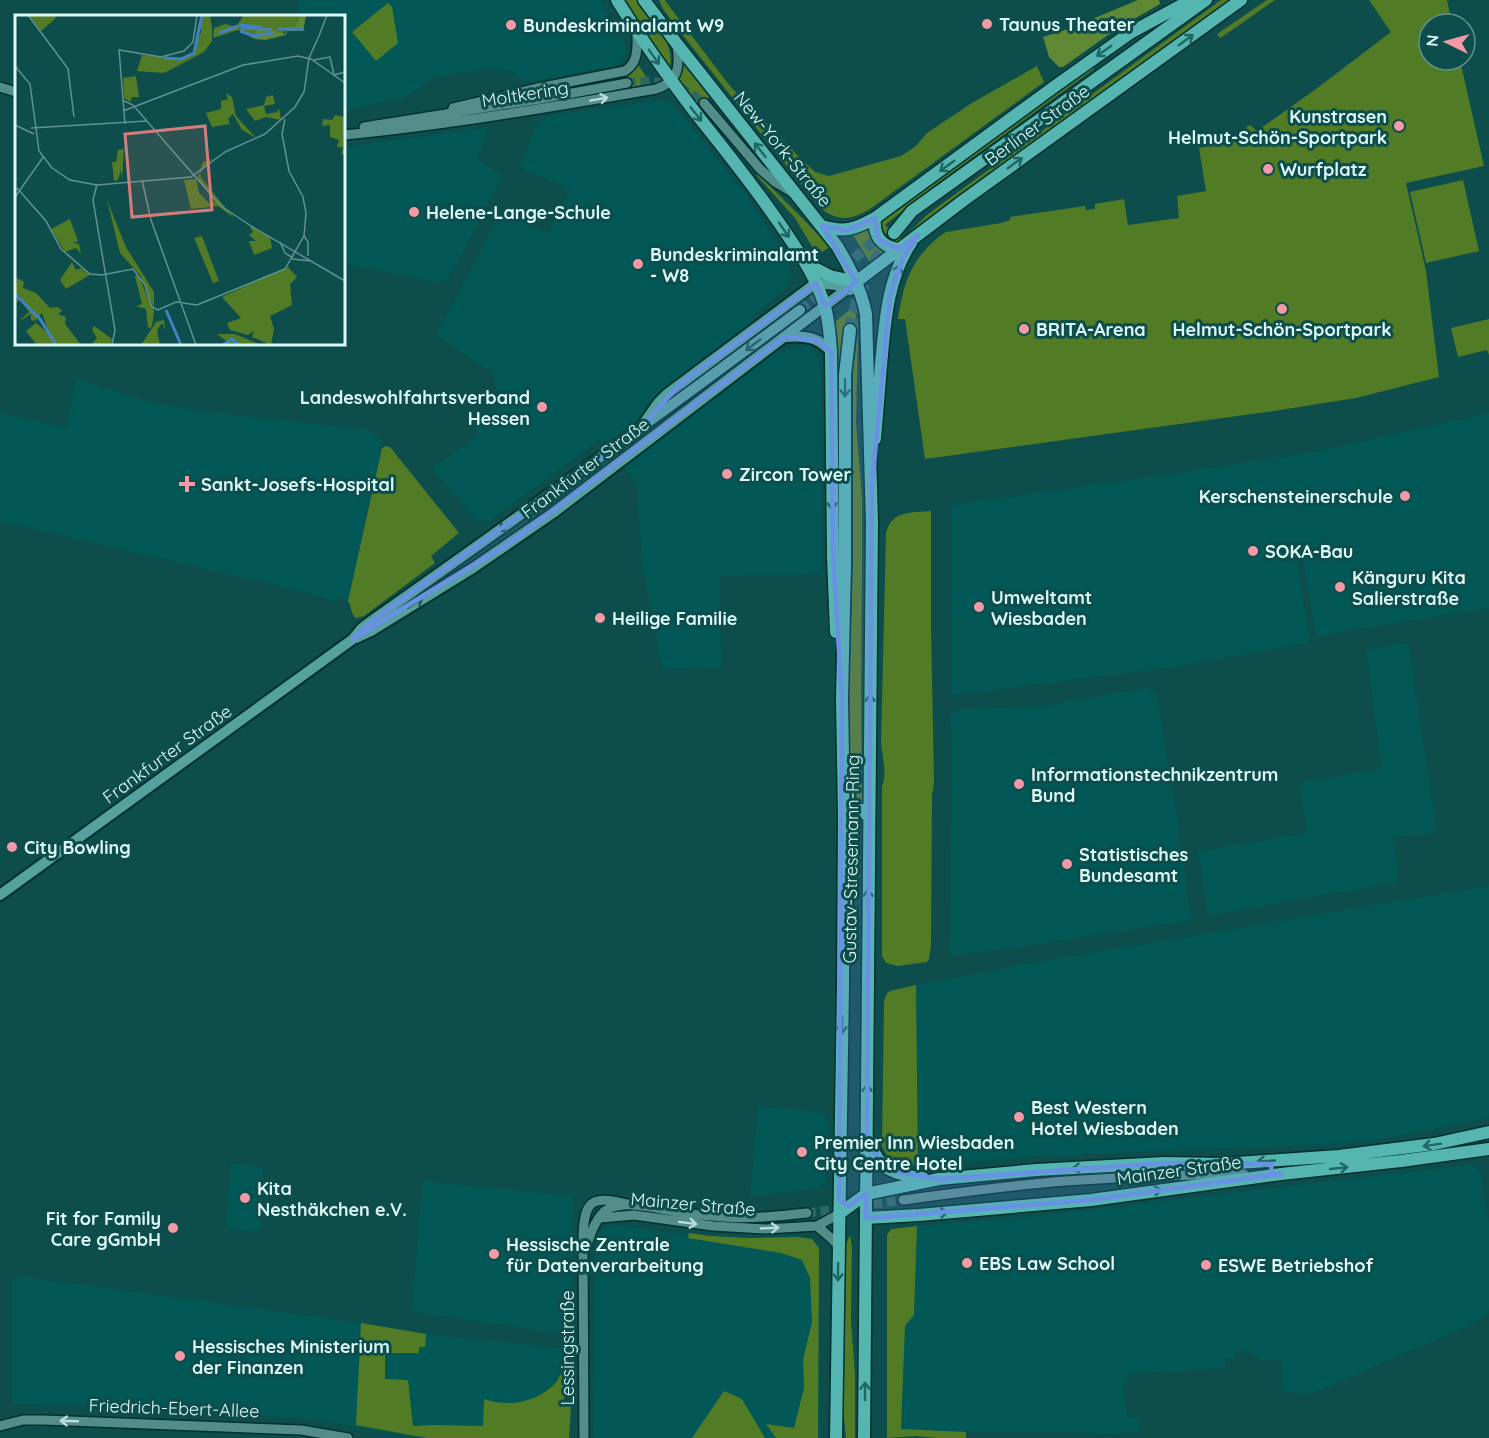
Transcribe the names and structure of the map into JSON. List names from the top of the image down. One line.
{"streets":{"main road":["Berliner Straße","New-York-Straße","Frankfurter Straße","Gustav-Stresemann-Ring","Mainzer Straße"],"street":["Moltkering","Lessingstraße","Friedrich-Ebert-Allee"]},"crossings":[["Berliner Straße","New-York-Straße"],["Berliner Straße","Frankfurter Straße"],["Berliner Straße","Gustav-Stresemann-Ring"],["New-York-Straße","Frankfurter Straße"],["New-York-Straße","Gustav-Stresemann-Ring"],["Frankfurter Straße","Gustav-Stresemann-Ring"],["Gustav-Stresemann-Ring","Mainzer Straße"],["Mainzer Straße","Lessingstraße"]],"one_way":["Friedrich-Ebert-Allee"],"places":{"other":["Taunus Theater","Bundeskriminalamt W9","Kunstrasen Helmut-Schön-Sportpark","Wurfplatz","Helene-Lange-Schule","Bundeskriminalamt - W8","Helmut-Schön-Sportpark","BRITA-Arena","Landeswohlfahrtsverband Hessen","Zircon Tower","Kerschensteinerschule","SOKA-Bau","Känguru Kita Salierstraße","Umweltamt Wiesbaden","Heilige Familie","Informationstechnikzentrum Bund","City Bowling","Statistisches Bundesamt","Best Western Hotel Wiesbaden","Premier Inn Wiesbaden City Centre Hotel","Kita Nesthäkchen e.V.","Fit for Family Care gGmbH","Hessische Zentrale für Datenverarbeitung","EBS Law School","ESWE Betriebshof","Hessisches Ministerium der Finanzen"],"health":["Sankt-Josefs-Hospital"]},"north":"left"}
